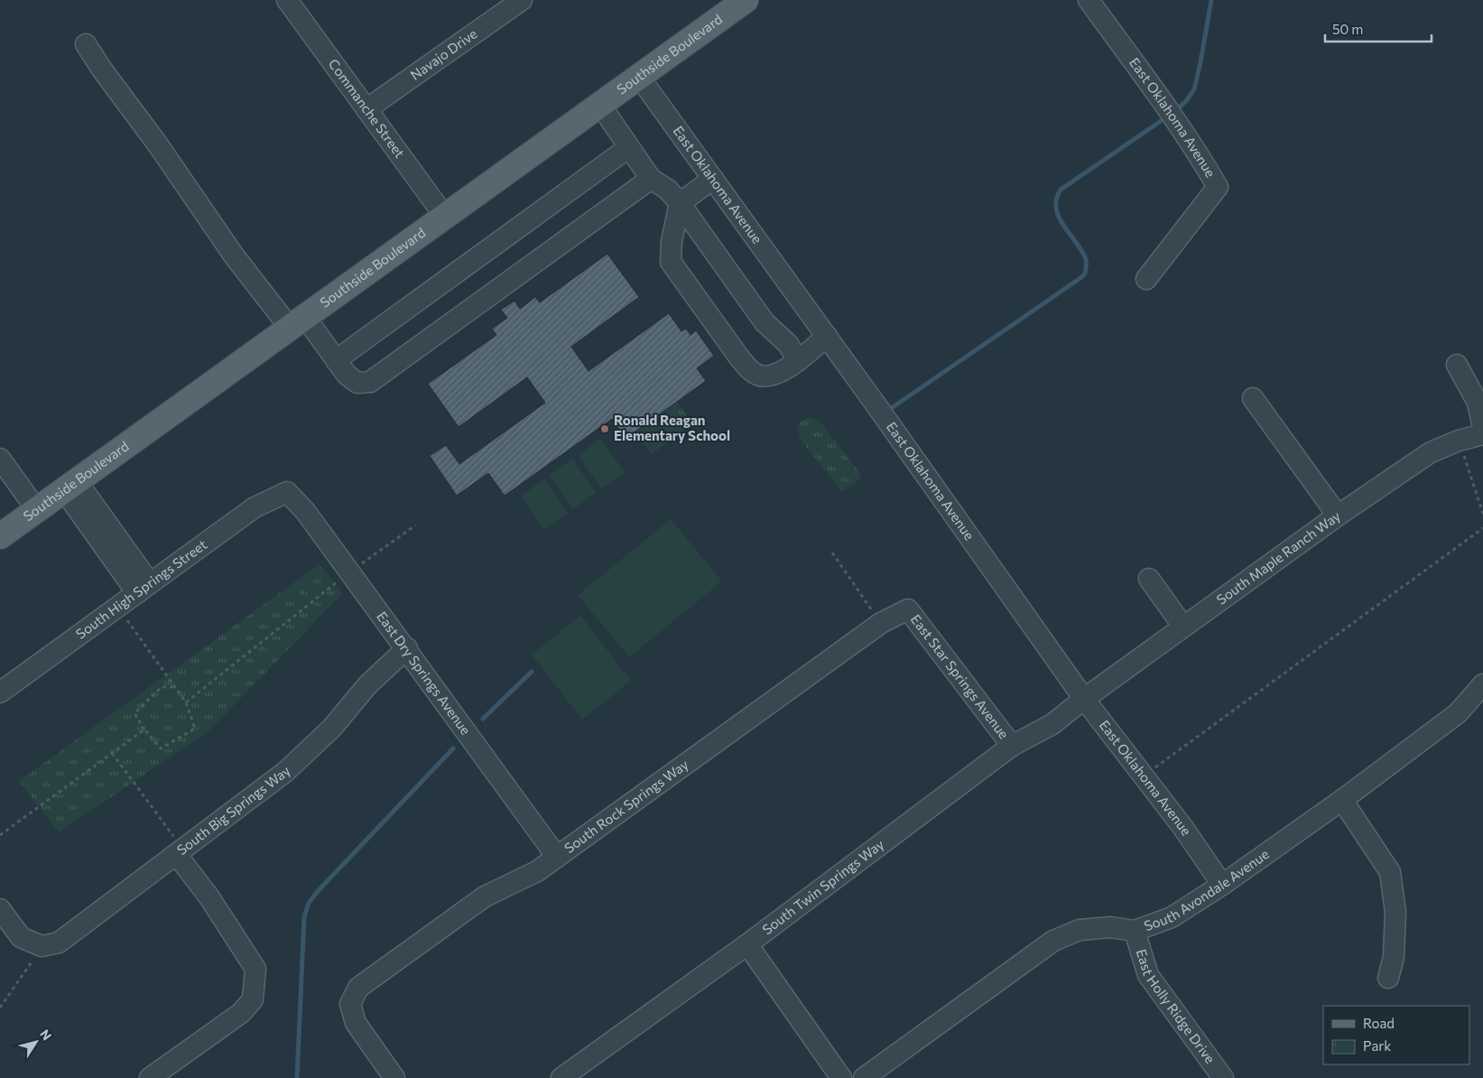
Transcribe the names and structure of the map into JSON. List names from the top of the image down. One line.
{"streets":{"main road":["Southside Boulevard"],"street":["Navajo Drive","Commanche Street","East Oklahoma Avenue","South Maple Ranch Way","South High Springs Street","East Dry Springs Avenue","East Star Springs Avenue","South Rock Springs Way","South Big Springs Way","South Twin Springs Way","South Avondale Avenue","East Holly Ridge Drive"]},"crossings":[["Navajo Drive","Commanche Street"],["Southside Boulevard","Commanche Street"],["Southside Boulevard","East Oklahoma Avenue"],["East Oklahoma Avenue","South Maple Ranch Way"],["East Oklahoma Avenue","South Twin Springs Way"],["East Oklahoma Avenue","South Avondale Avenue"],["South Maple Ranch Way","South Twin Springs Way"],["South High Springs Street","East Dry Springs Avenue"],["East Dry Springs Avenue","South Rock Springs Way"],["East Dry Springs Avenue","South Big Springs Way"],["East Star Springs Avenue","South Rock Springs Way"],["East Star Springs Avenue","South Twin Springs Way"],["South Avondale Avenue","East Holly Ridge Drive"]],"places":["Ronald Reagan Elementary School"],"legend":["Road","Park"],"scale_bar":"50 m","north":"top right"}
